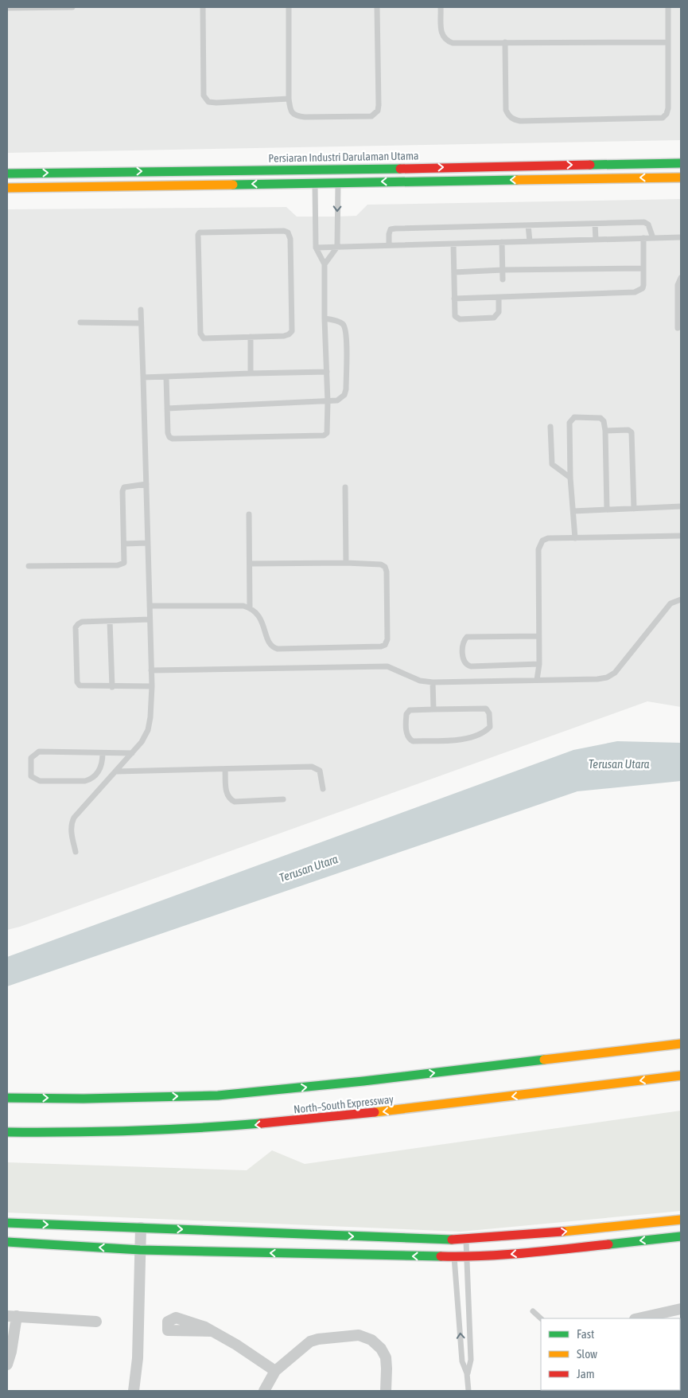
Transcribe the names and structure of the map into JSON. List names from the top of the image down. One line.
{"streets":{"main road":["Persiaran Industri Darulaman Utama","North–South Expressway"]},"water":["Terusan Utara"],"legend":["Fast","Slow","Jam"]}
